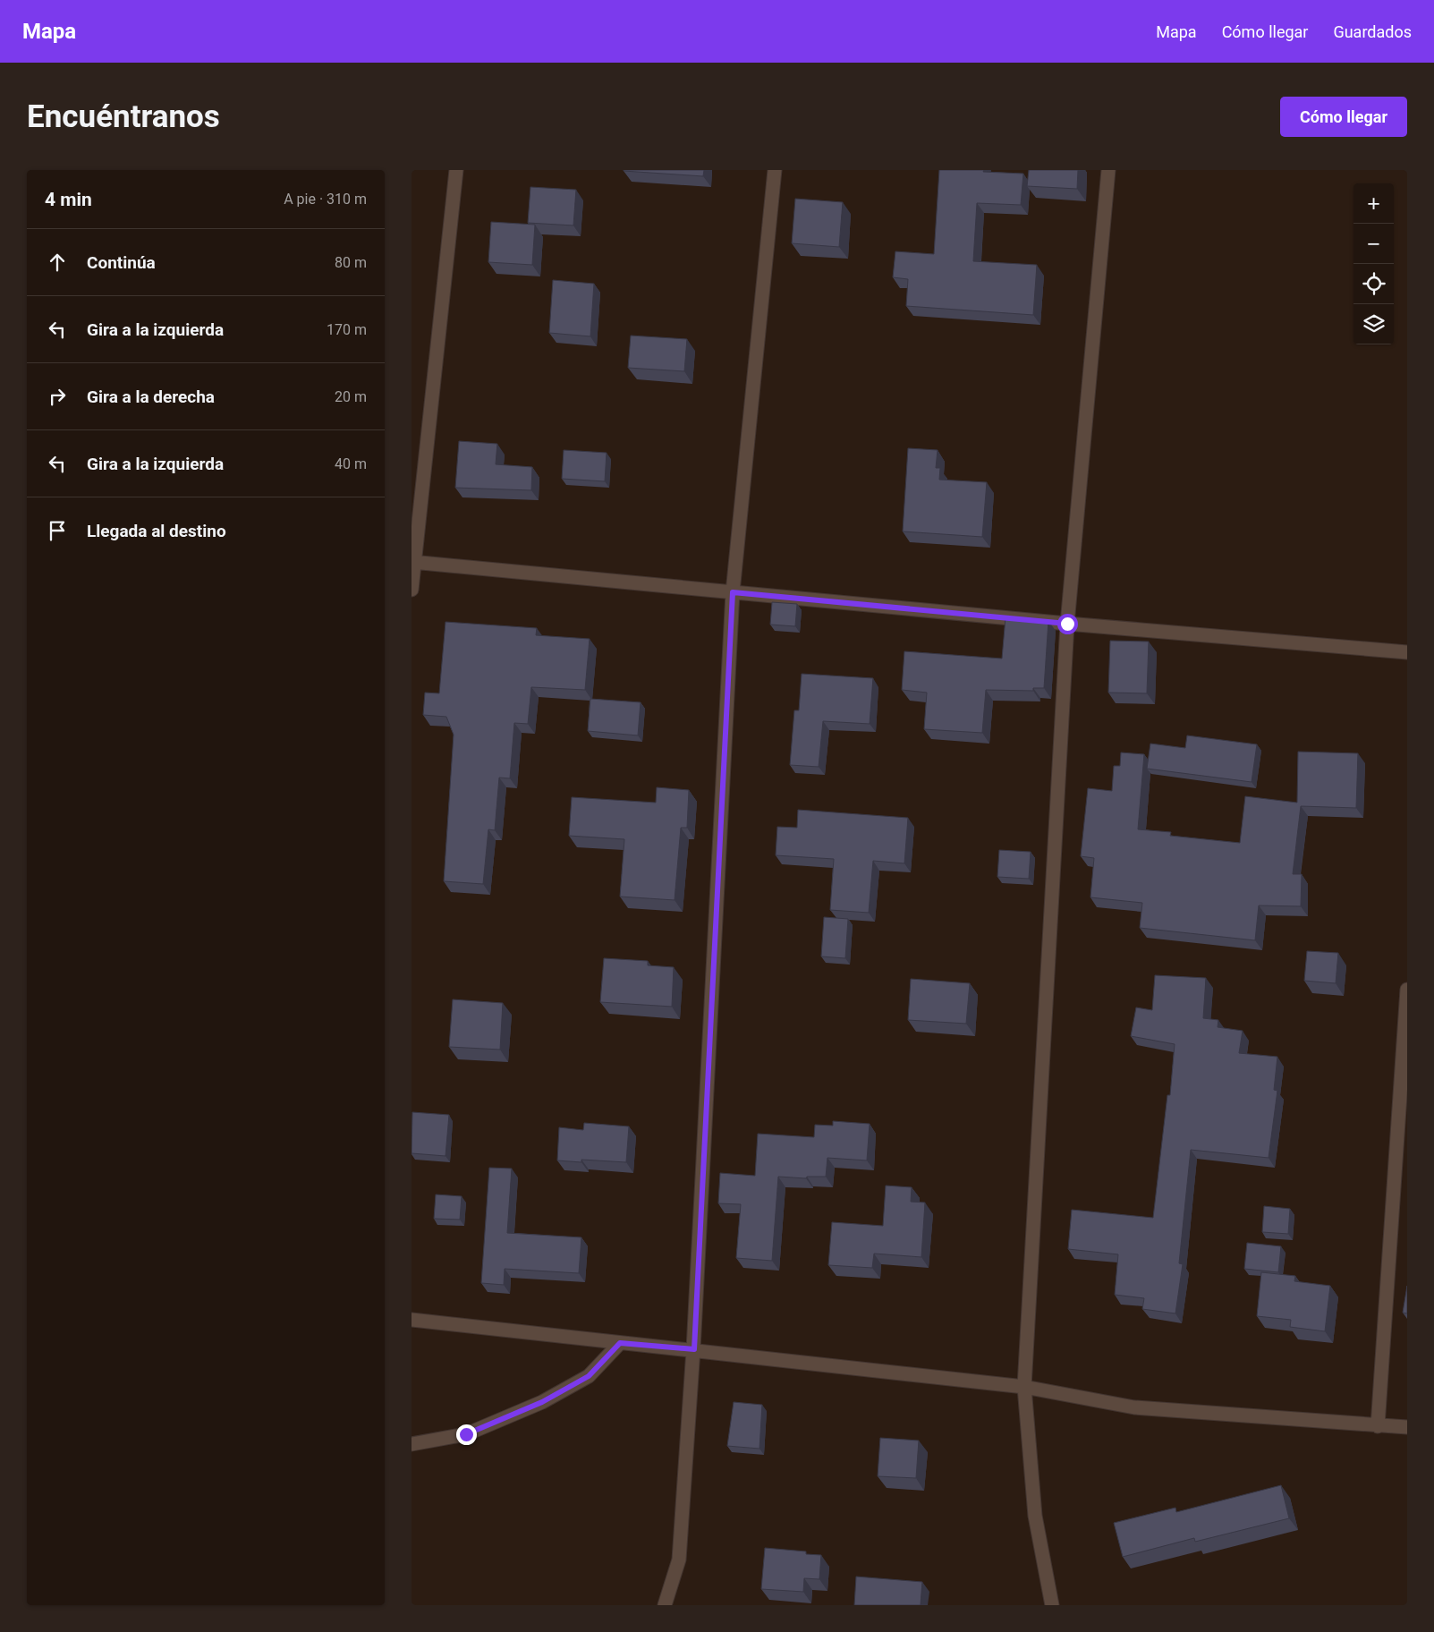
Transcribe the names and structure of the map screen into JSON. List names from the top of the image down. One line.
{"page":{"header":"Mapa","nav":["Mapa","Cómo llegar","Guardados"],"buttons":"Cómo llegar","title":"Encuéntranos","heading":["4 min","A pie · 310 m"],"map_buttons":["+","−"],"list":[["Continúa","80 m"],["Gira a la izquierda","170 m"],["Gira a la derecha","20 m"],["Gira a la izquierda","40 m"],"Llegada al destino"]}}
